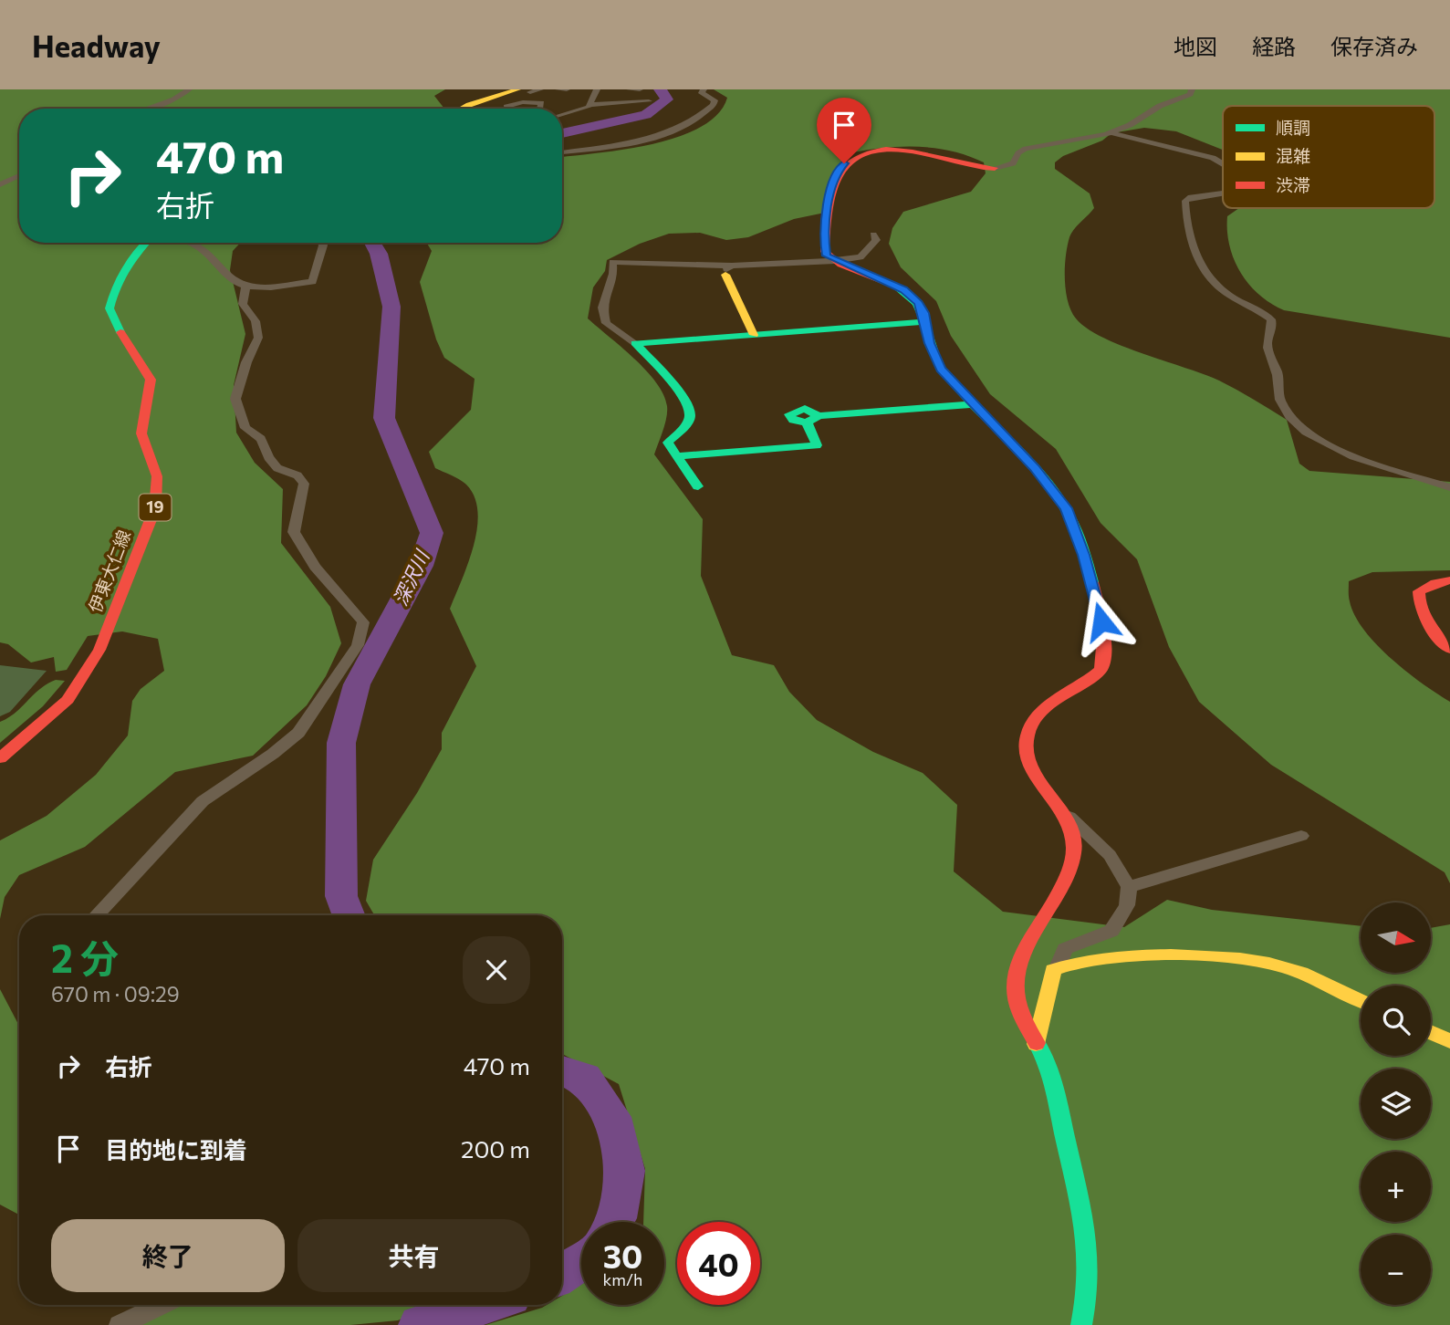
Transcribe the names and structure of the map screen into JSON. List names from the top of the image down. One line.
{"streets":{"street":["19","伊東大仁線"]},"water":["深沢川"],"legend":["順調","混雑","渋滞"],"north":"right","page":{"header":"Headway","nav":["地図","経路","保存済み"],"turn":["470 m","右折"],"map_buttons":["+","−"],"heading":["2 分","670 m · 09:29"],"list":[{"name":"右折","value":"470 m"},{"name":"目的地に到着","value":"200 m"}],"buttons":["終了","共有"],"speed":"30 km/h","limit":"40"}}
